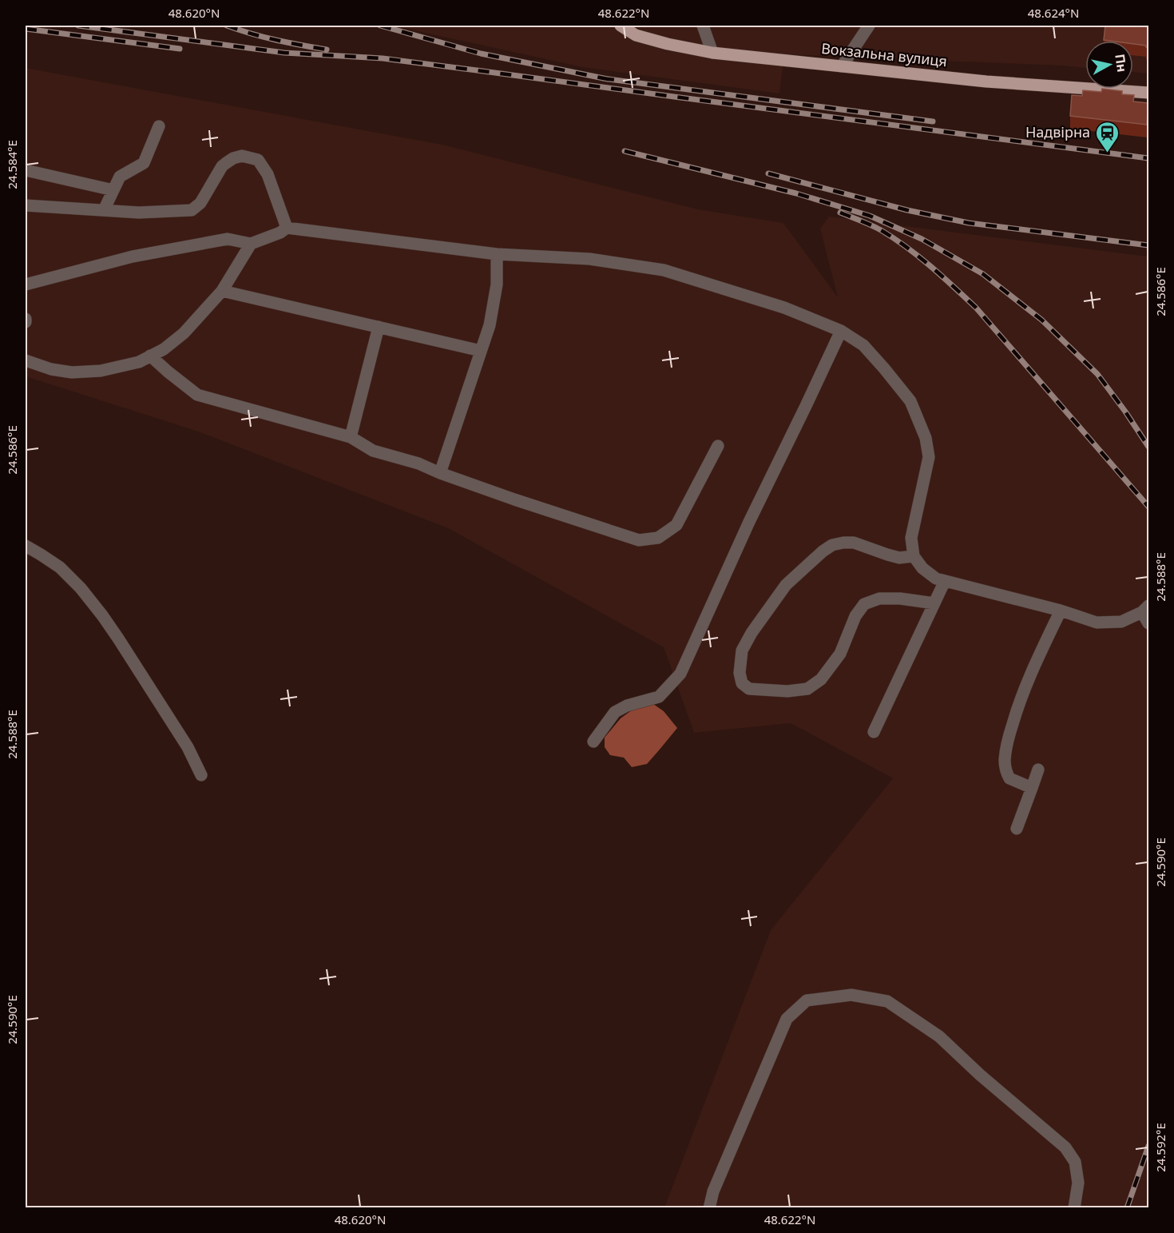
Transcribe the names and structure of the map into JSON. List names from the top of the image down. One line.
{"streets":{"main road":["Вокзальна вулиця"]},"places":{"station":["Надвірна"]},"north":"right","coordinates":["48.620°N","48.622°N","48.624°N","24.584°E","24.586°E","24.588°E","24.590°E","24.592°E"]}
